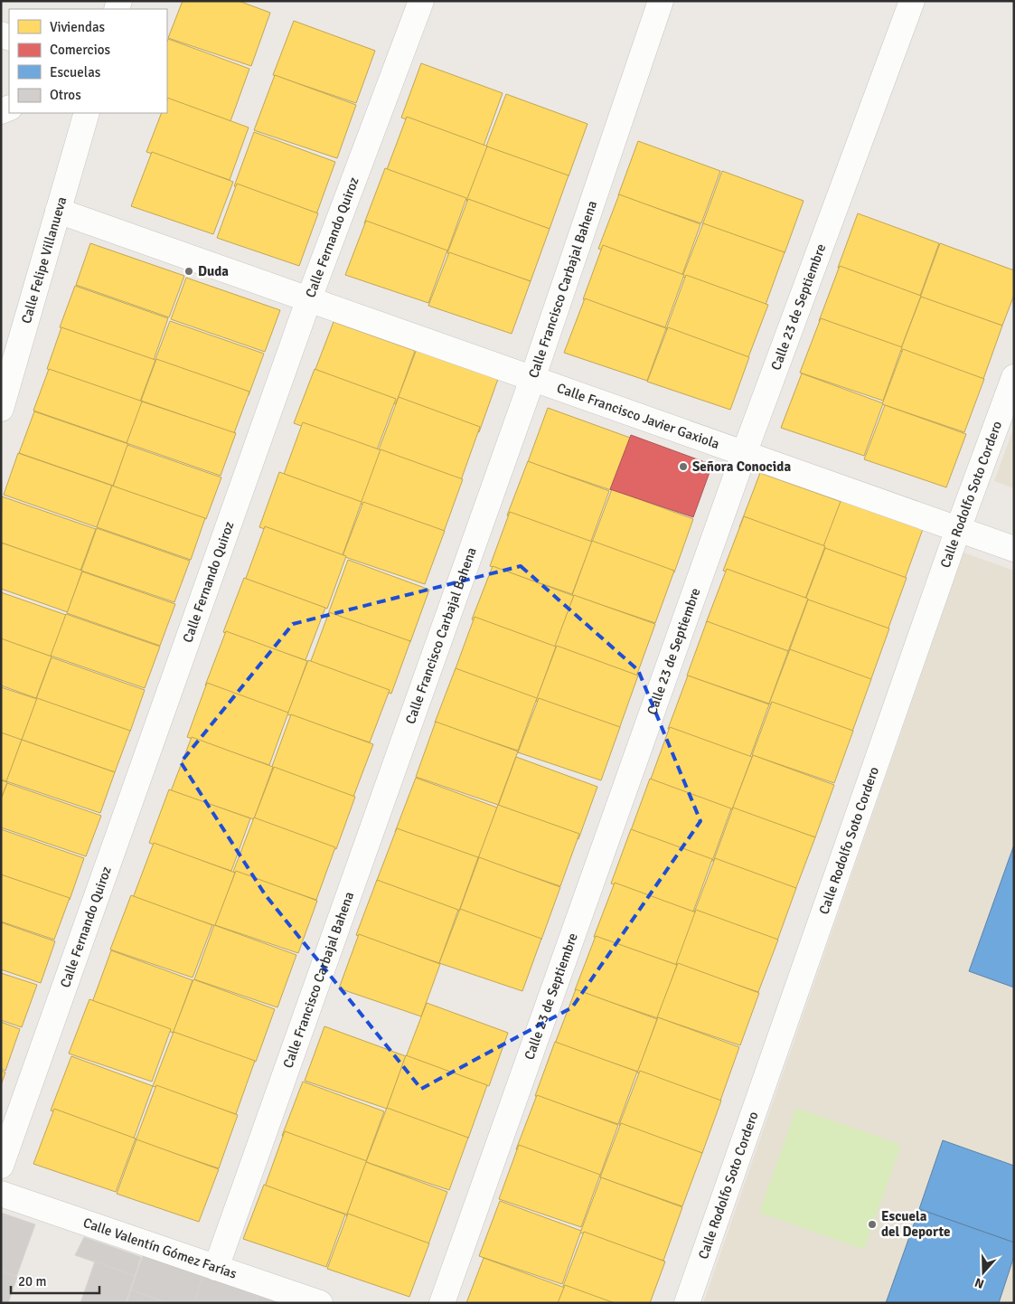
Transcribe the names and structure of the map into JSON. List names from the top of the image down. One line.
{"streets":{"street":["Calle Fernando Quiroz","Calle Felipe Villanueva","Calle Francisco Carbajal Bahena","Calle 23 de Septiembre","Calle Francisco Javier Gaxiola","Calle Rodolfo Soto Cordero","Calle Valentín Gómez Farías"]},"crossings":[["Calle Fernando Quiroz","Calle Francisco Javier Gaxiola"],["Calle Felipe Villanueva","Calle Francisco Javier Gaxiola"],["Calle Francisco Carbajal Bahena","Calle Francisco Javier Gaxiola"],["Calle Francisco Carbajal Bahena","Calle Valentín Gómez Farías"],["Calle 23 de Septiembre","Calle Francisco Javier Gaxiola"],["Calle Francisco Javier Gaxiola","Calle Rodolfo Soto Cordero"]],"places":["Duda","Señora Conocida","Escuela del Deporte"],"legend":["Viviendas","Comercios","Escuelas","Otros"],"scale_bar":"20 m","north":"bottom"}
